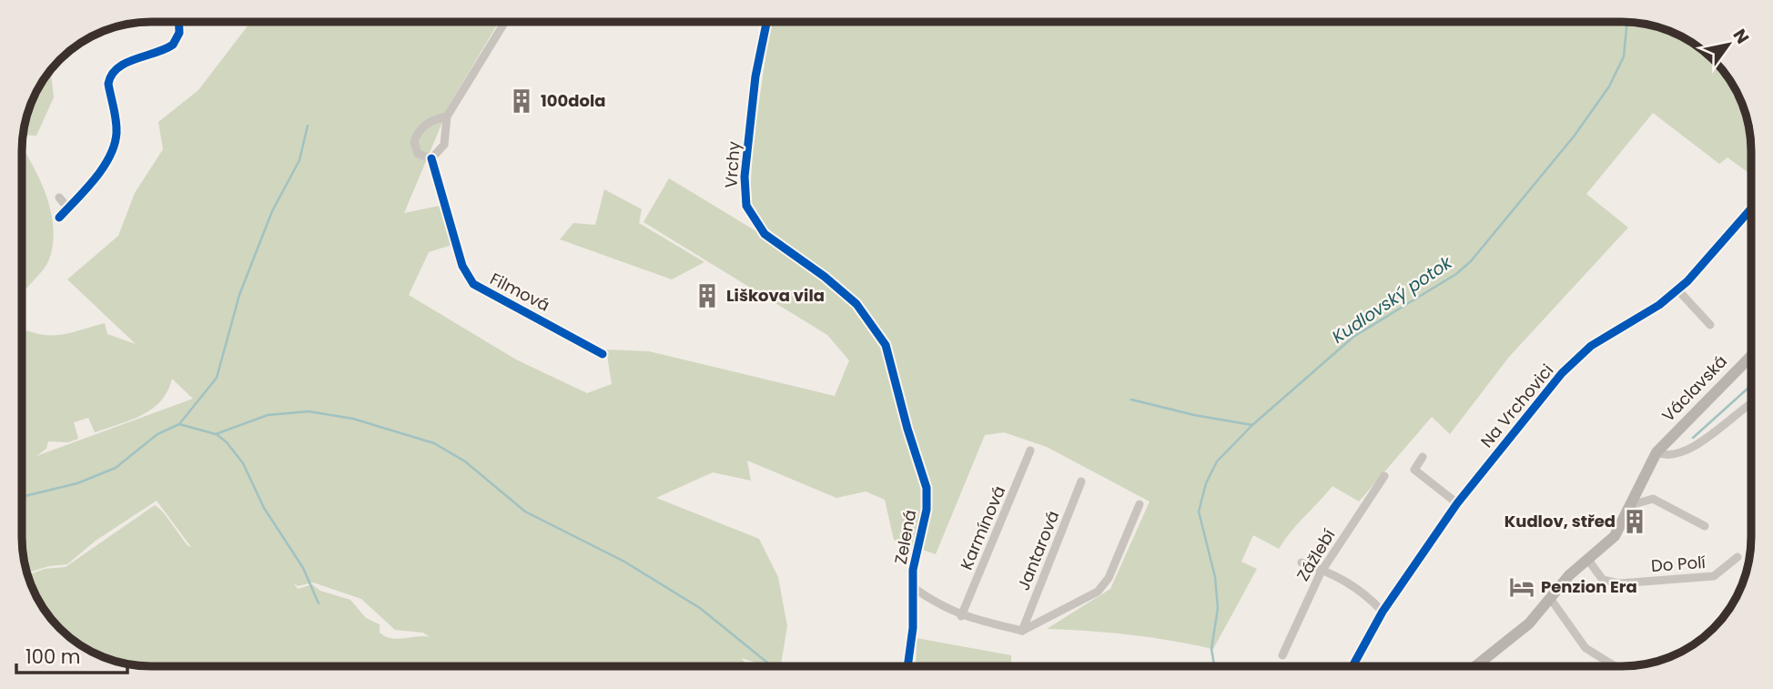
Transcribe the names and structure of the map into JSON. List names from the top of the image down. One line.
{"streets":{"street":["Vrchy","Filmová","Václavská","Na Vrchovici","Karmínová","Zelená","Jantarová","Zážlebí","Do Polí"]},"crossings":[["Vrchy","Zelená"],["Václavská","Do Polí"]],"water":["Kudlovský potok"],"places":{"building":["100dola","Liškova vila","Kudlov, střed"],"hotel":["Penzion Era"]},"scale_bar":"100 m","north":"top right"}
